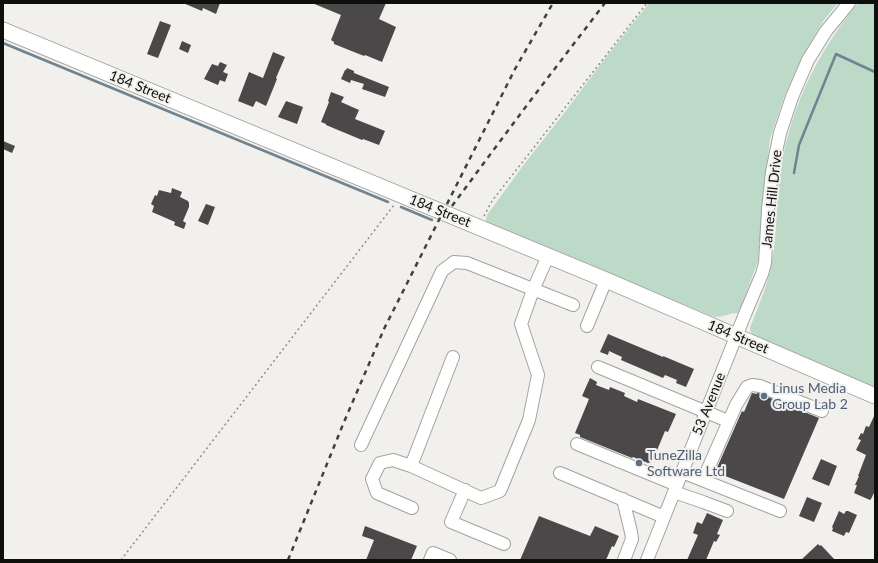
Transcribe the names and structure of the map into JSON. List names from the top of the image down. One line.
{"streets":{"main road":["184 Street"],"street":["James Hill Drive","53 Avenue"]},"crossings":[["184 Street","James Hill Drive"],["184 Street","53 Avenue"],["James Hill Drive","53 Avenue"]],"places":["Linus Media Group Lab 2","TuneZilla Software Ltd"]}
